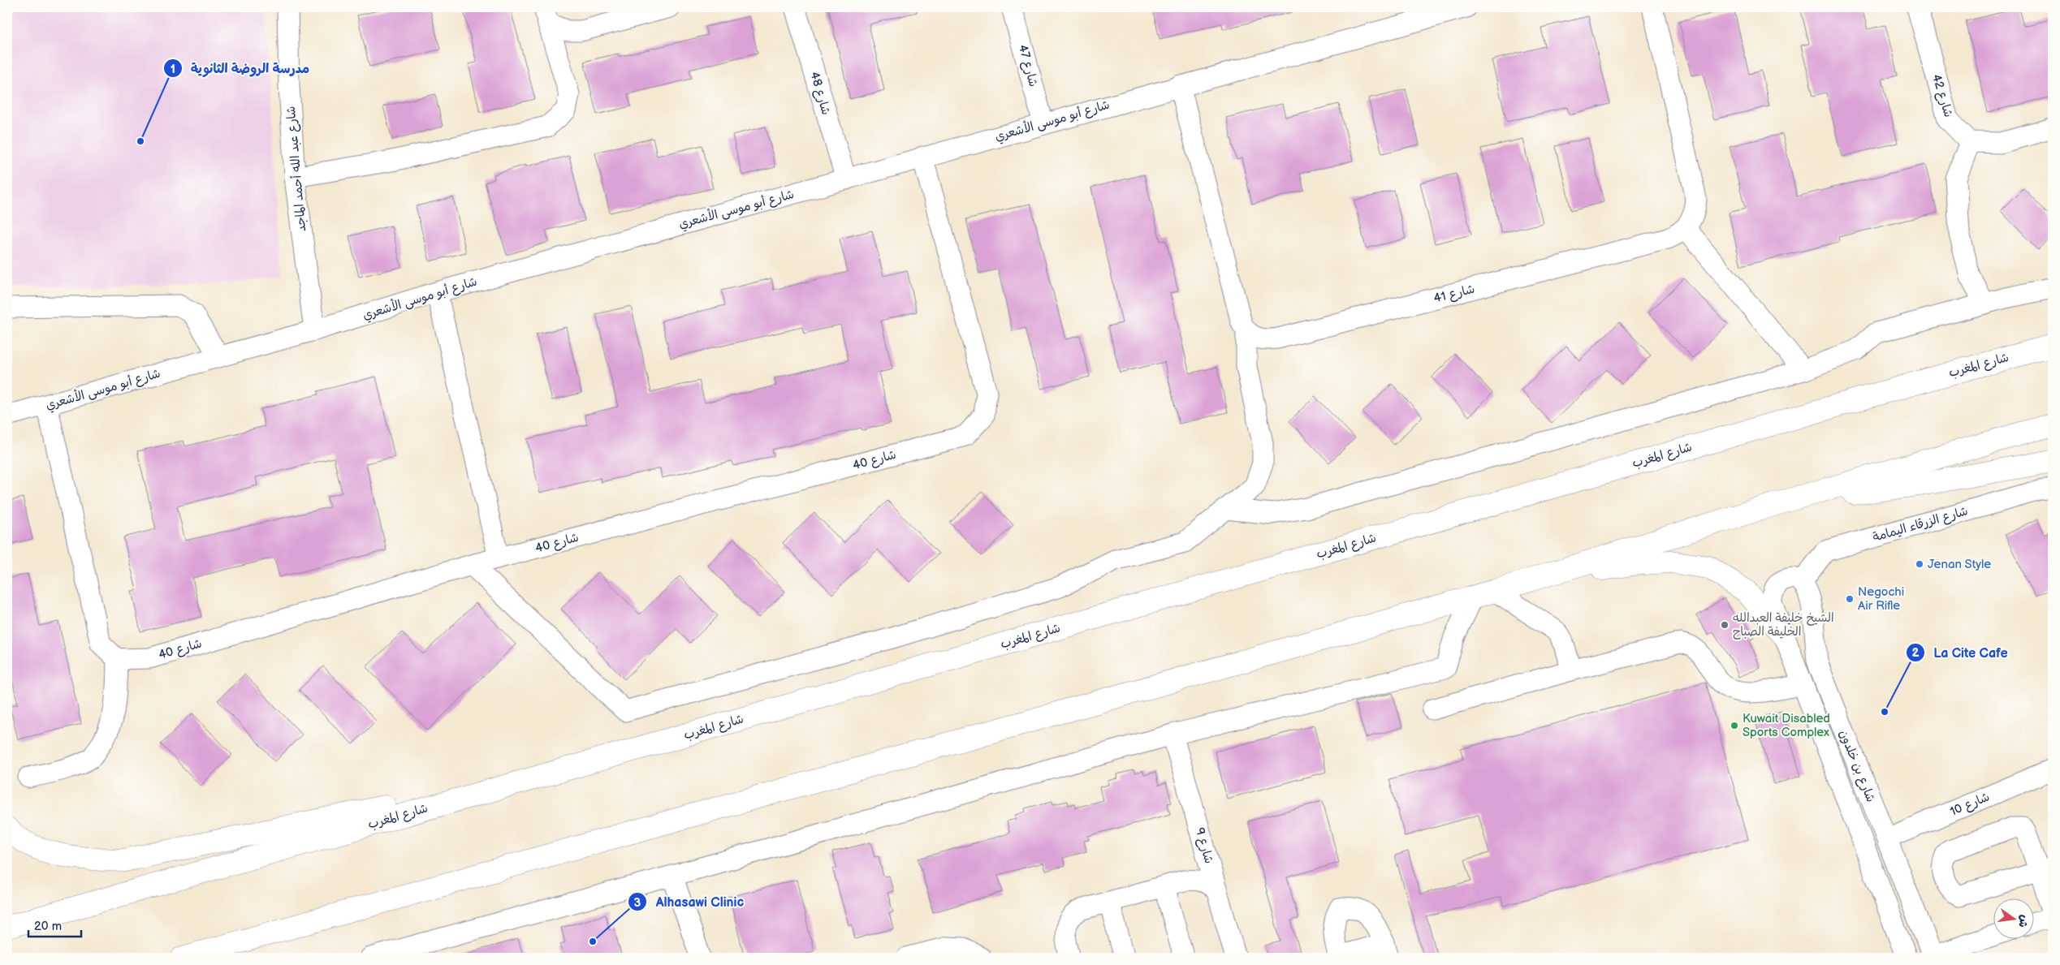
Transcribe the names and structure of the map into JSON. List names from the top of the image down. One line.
{"streets":{"highway":["شارع المغرب"],"street":["شارع 47","شارع 48","شارع 42","شارع أبو موسى الأشعري","شارع عبد الله أحمد الماجد","شارع 41","شارع 40","شارع الزرقاء اليمامة","شارع بن خلدون","شارع 10","شارع 9"]},"crossings":[["شارع 47","شارع أبو موسى الأشعري"],["شارع 48","شارع أبو موسى الأشعري"],["شارع أبو موسى الأشعري","شارع عبد الله أحمد الماجد"],["شارع أبو موسى الأشعري","شارع 40"],["شارع الزرقاء اليمامة","شارع بن خلدون"],["شارع بن خلدون","شارع 10"]],"places":["مدرسة الروضة الثانوية","Jenan Style","Negochi Air Rifle","الشيخ خليفة العبدالله الخليفة الصباح","La Cite Cafe","Kuwait Disabled Sports Complex","Alhasawi Clinic"],"scale_bar":"20 m","north":"right"}
